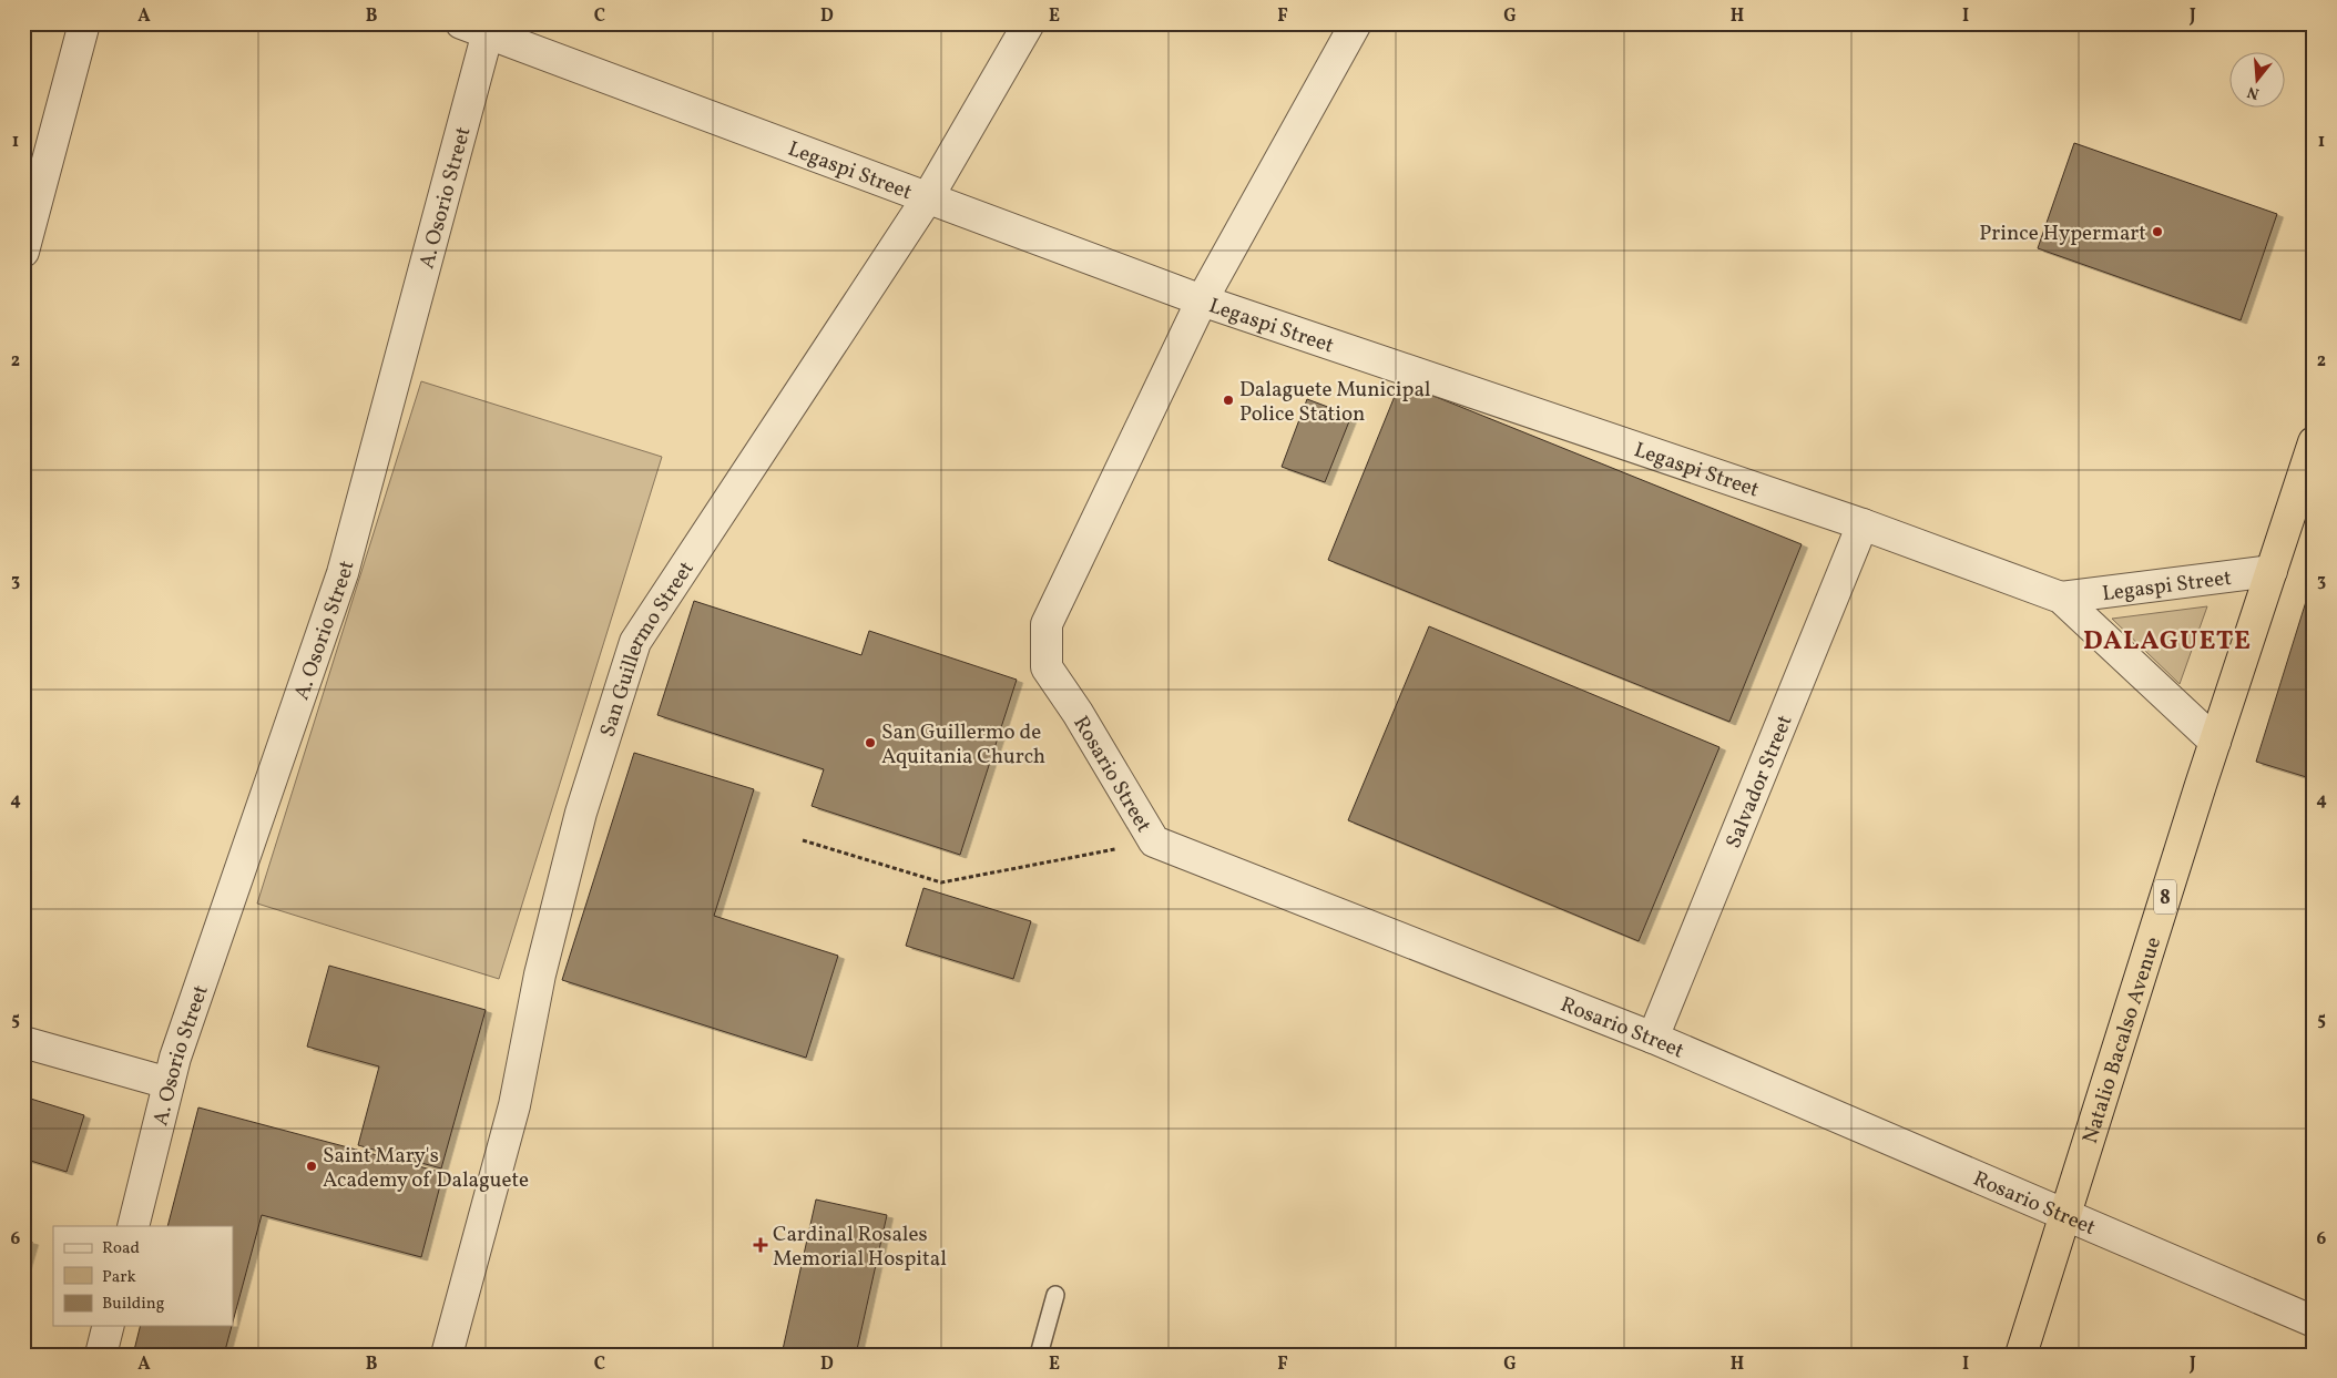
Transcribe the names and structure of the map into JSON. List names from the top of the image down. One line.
{"streets":{"highway":["8","Natalio Bacalso Avenue"],"street":["Legaspi Street","A. Osorio Street","San Guillermo Street","Rosario Street","Salvador Street"]},"crossings":[["Legaspi Street","A. Osorio Street"],["Legaspi Street","San Guillermo Street"],["Legaspi Street","Rosario Street"],["Legaspi Street","Salvador Street"],["Legaspi Street","Natalio Bacalso Avenue"],["Rosario Street","Salvador Street"],["Rosario Street","Natalio Bacalso Avenue"]],"districts":["DALAGUETE"],"places":{"other":["Prince Hypermart","Dalaguete Municipal Police Station","San Guillermo de Aquitania Church","Saint Mary's Academy of Dalaguete"],"health":["Cardinal Rosales Memorial Hospital"]},"legend":["Road","Park","Building"],"north":"bottom","grid":{"columns":["A","B","C","D","E","F","G","H","I","J"],"rows":["1","2","3","4","5","6"]}}
